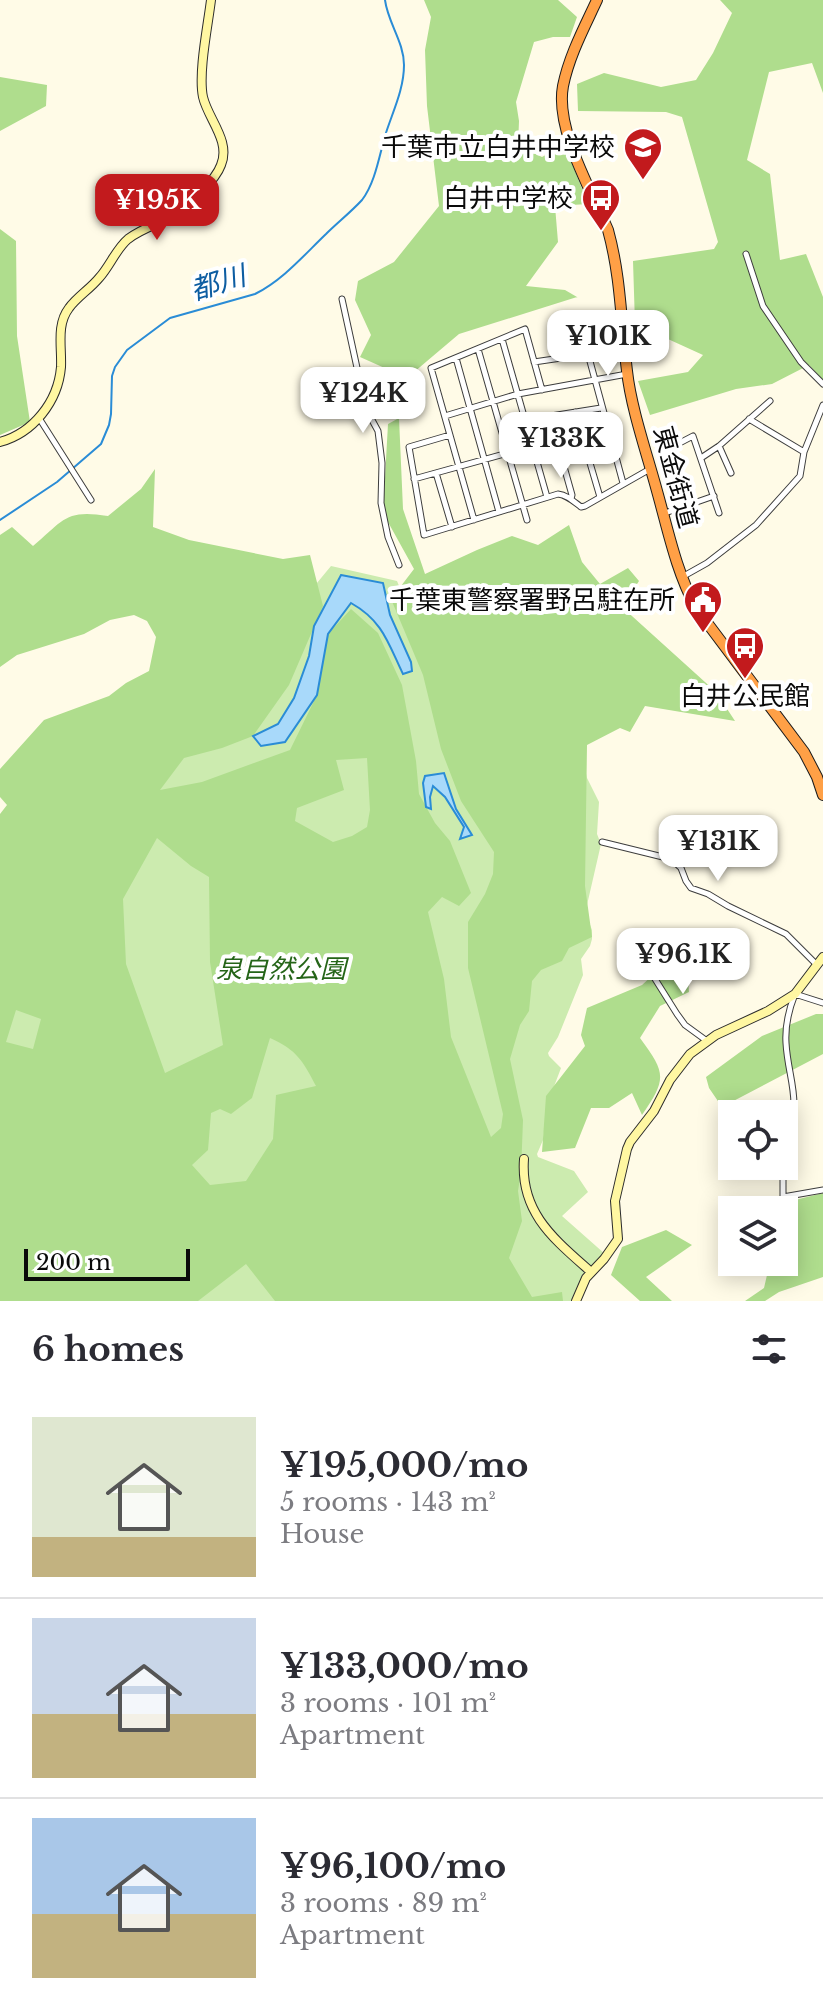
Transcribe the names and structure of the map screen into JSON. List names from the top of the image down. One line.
{"streets":{"highway":["東金街道"]},"water":["都川"],"parks":["泉自然公園"],"places":{"school or university":["千葉市立白井中学校"],"bus stop":["白井中学校","白井公民館"],"public building":["千葉東警察署野呂駐在所"]},"scale_bar":"200 m","page":{"price":["¥195K","¥101K","¥124K","¥133K","¥131K","¥96.1K"],"scale":"200 m","heading":"6 homes","list":[{"name":"¥195,000/mo","note":"5 rooms · 143 m² · House"},{"name":"¥133,000/mo","note":"3 rooms · 101 m² · Apartment"},{"name":"¥96,100/mo","note":"3 rooms · 89 m² · Apartment"}]}}
